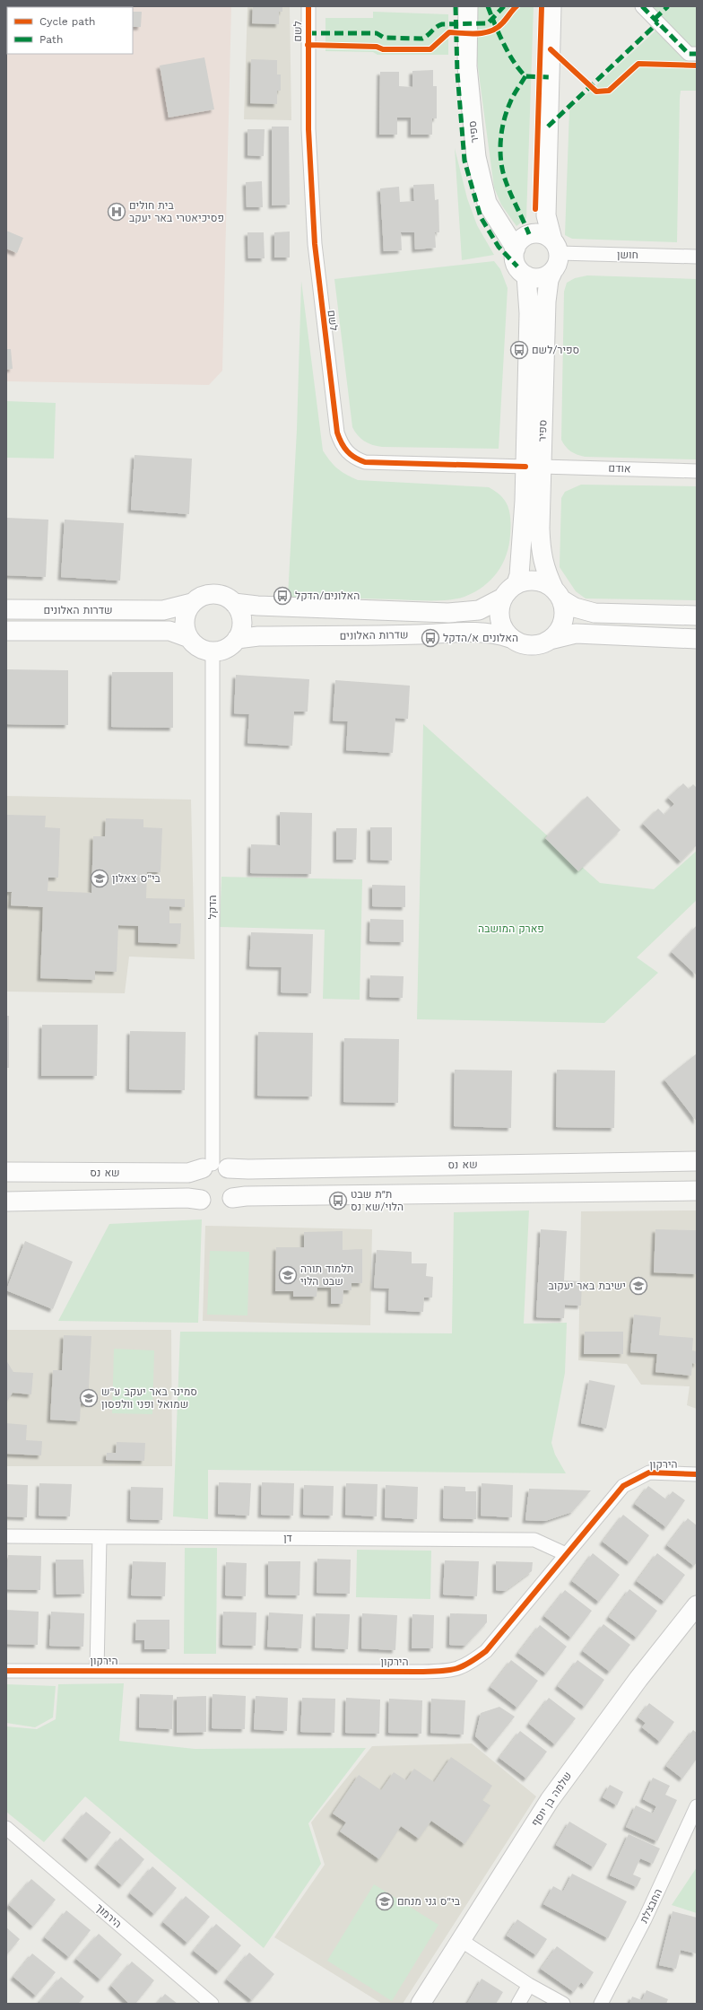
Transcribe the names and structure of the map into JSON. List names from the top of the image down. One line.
{"streets":{"street":["לשם","ספיר","חושן","אודם","שדרות האלונים","הדקל","שא נס","הירקון","דן","שלמה בן יוסף","החבצלת","הירמוך"]},"crossings":[["לשם","ספיר"],["לשם","אודם"],["ספיר","חושן"],["ספיר","אודם"],["ספיר","שדרות האלונים"],["שדרות האלונים","הדקל"],["הדקל","שא נס"],["הירקון","דן"]],"parks":["פארק המושבה"],"places":{"hospital":["בית חולים פסיכיאטרי באר יעקב"],"bus stop":["ספיר/לשם","האלונים/הדקל","האלונים א/הדקל","ת״ת שבט הלוי/שא נס"],"school or university":["בי\"ס צאלון","תלמוד תורה שבט הלוי","ישיבת באר יעקוב","סמינר באר יעקב ע\"ש שמואל ופני וולפסון","בי\"ס גני מנחם"]},"legend":["Cycle path","Path"]}
